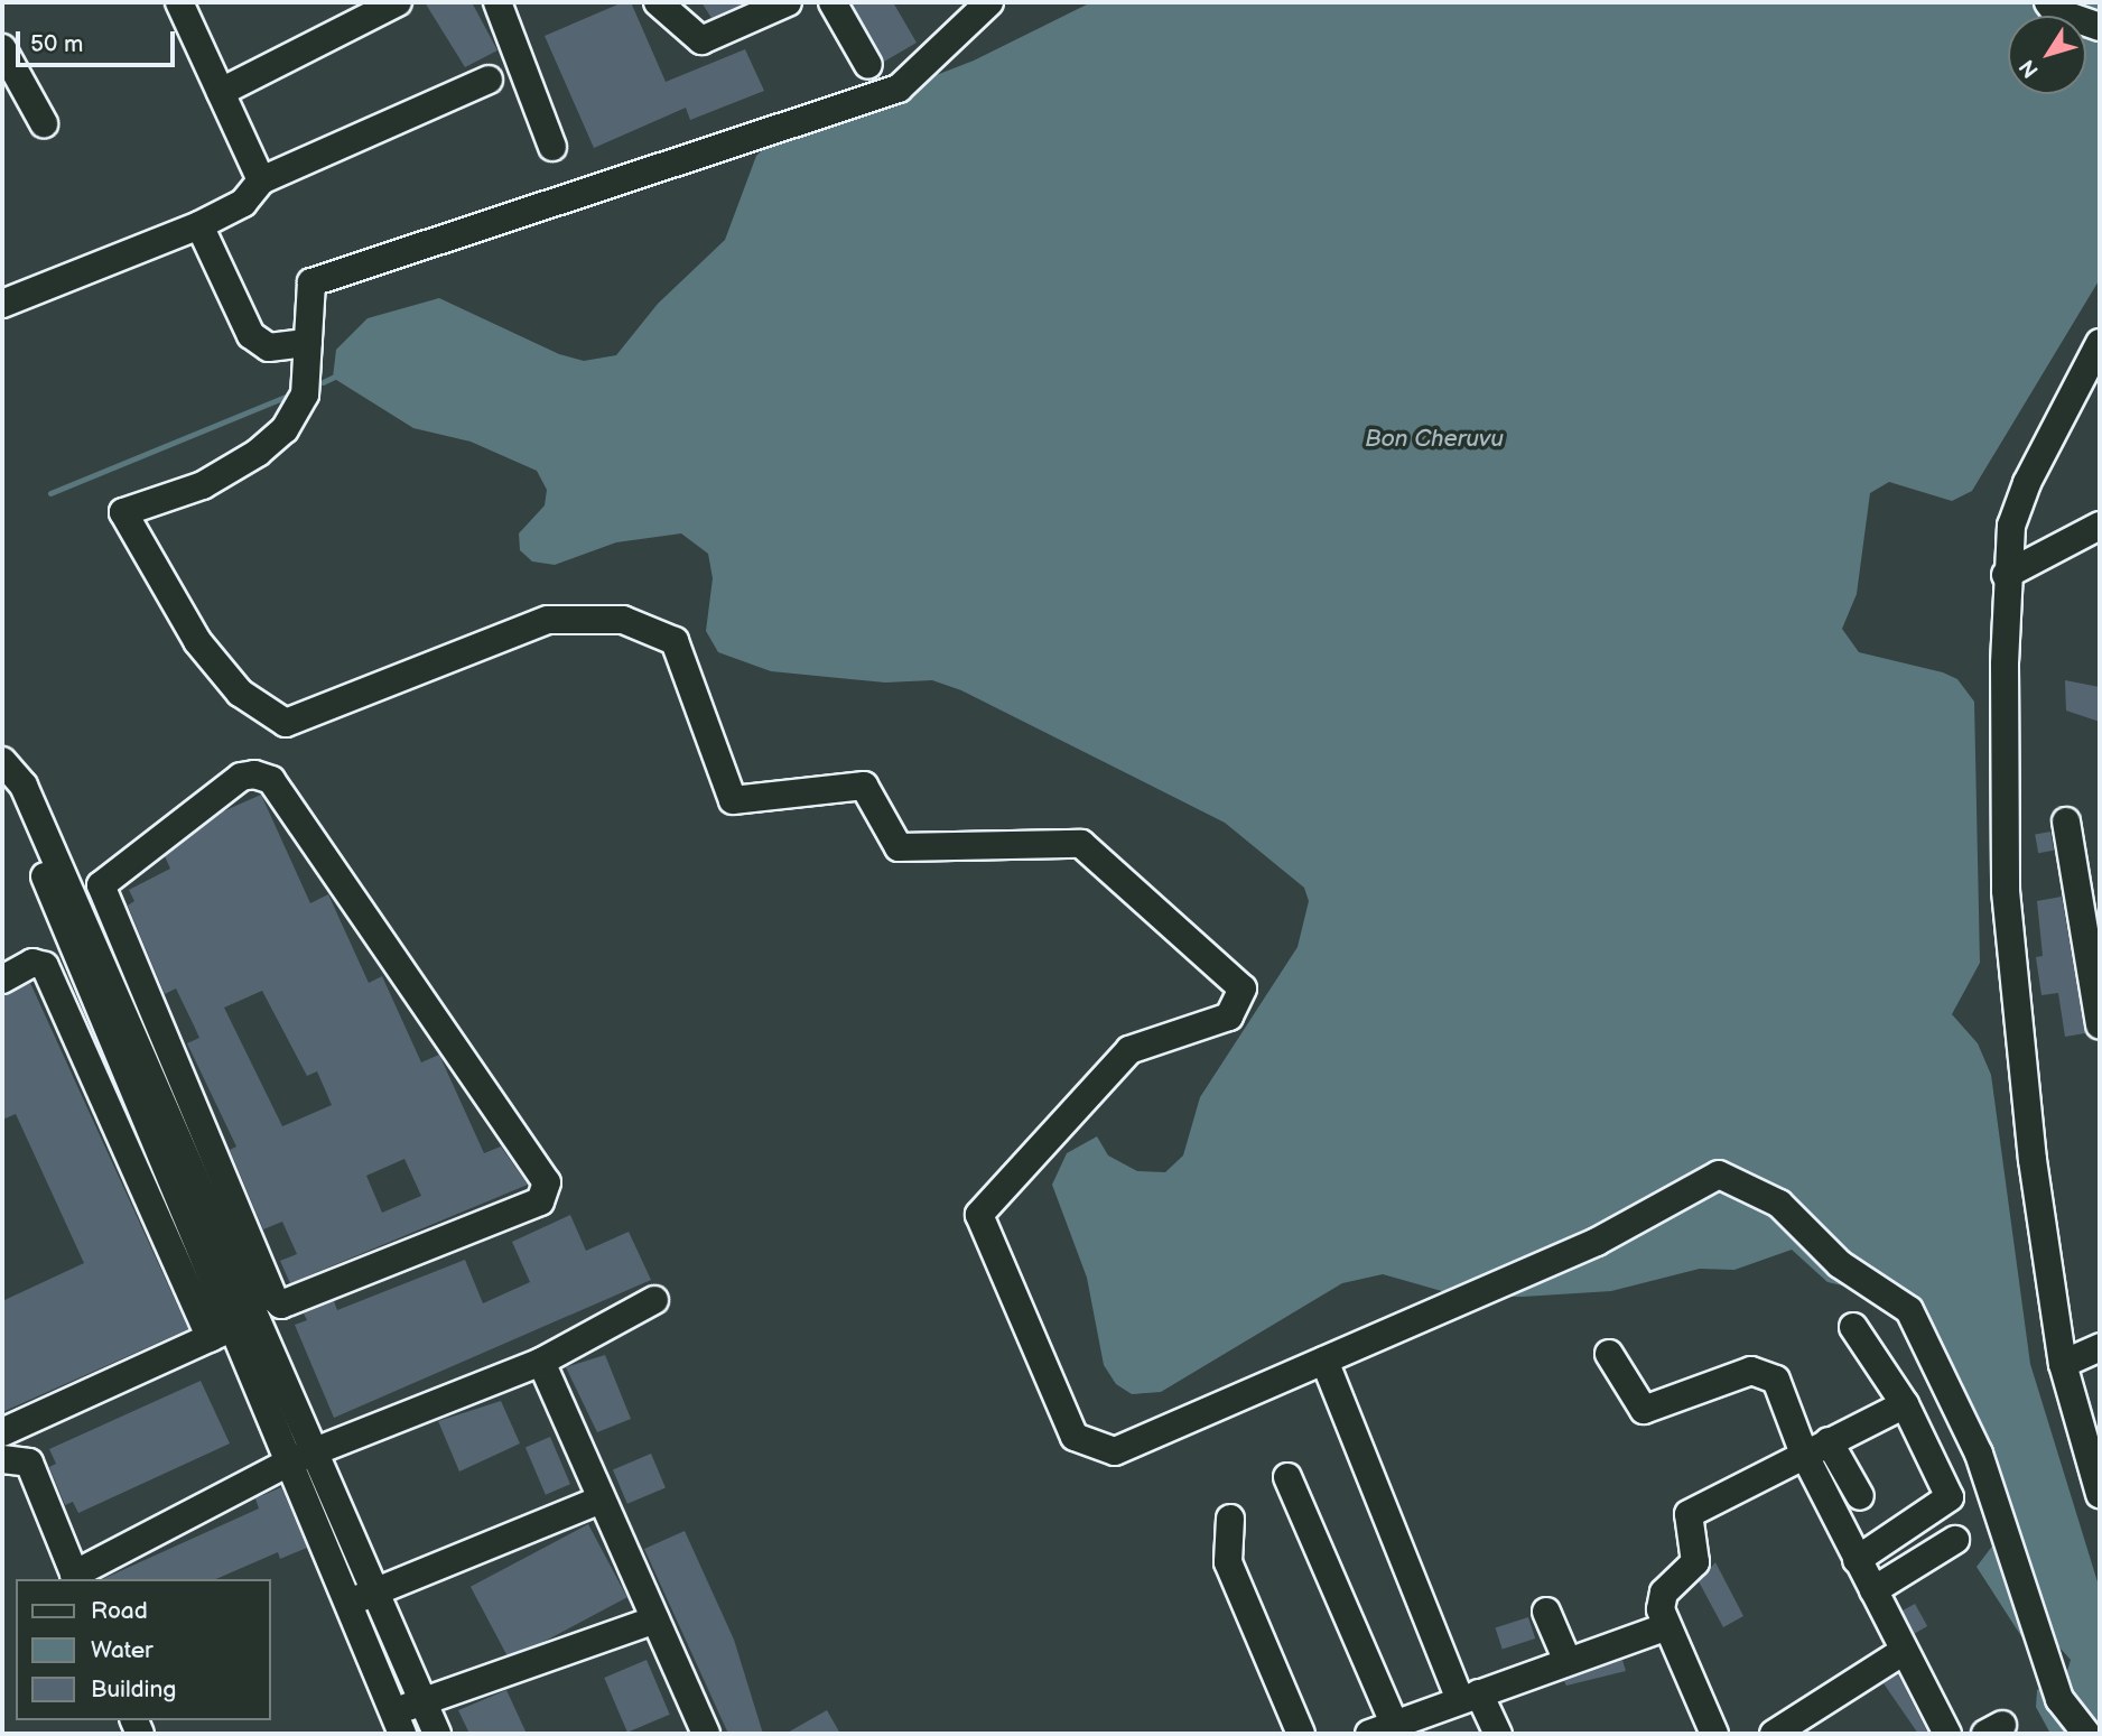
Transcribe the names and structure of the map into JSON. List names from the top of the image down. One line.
{"water":["Bon Cheruvu"],"legend":["Road","Water","Building"],"scale_bar":"50 m","north":"bottom left"}
